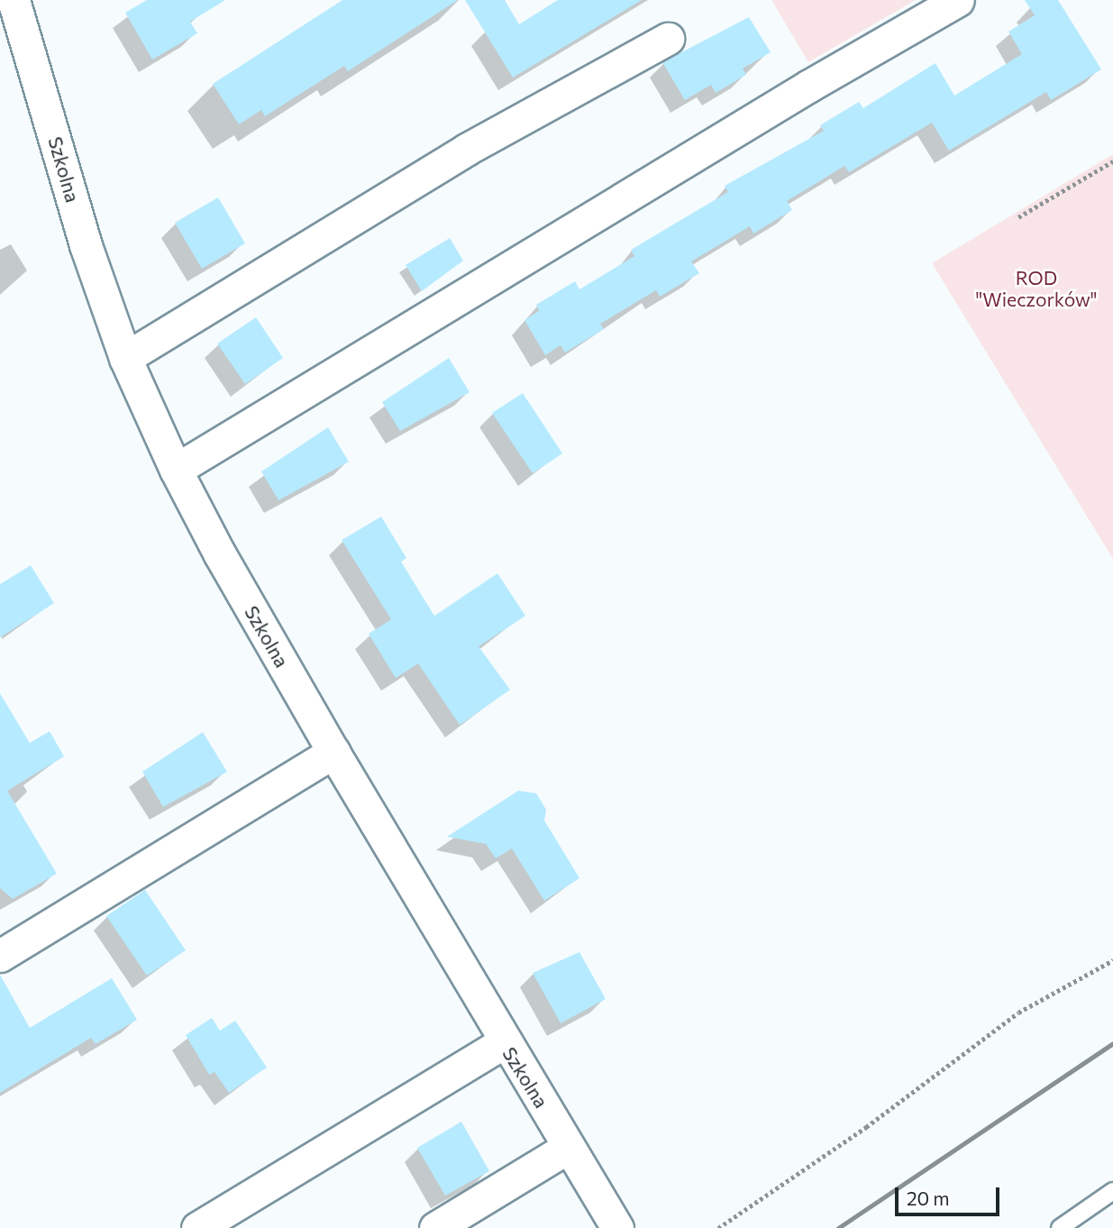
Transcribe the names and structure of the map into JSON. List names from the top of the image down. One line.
{"streets":{"street":["Szkolna"]},"parks":["ROD \"Wieczorków\""],"scale_bar":"20 m"}
